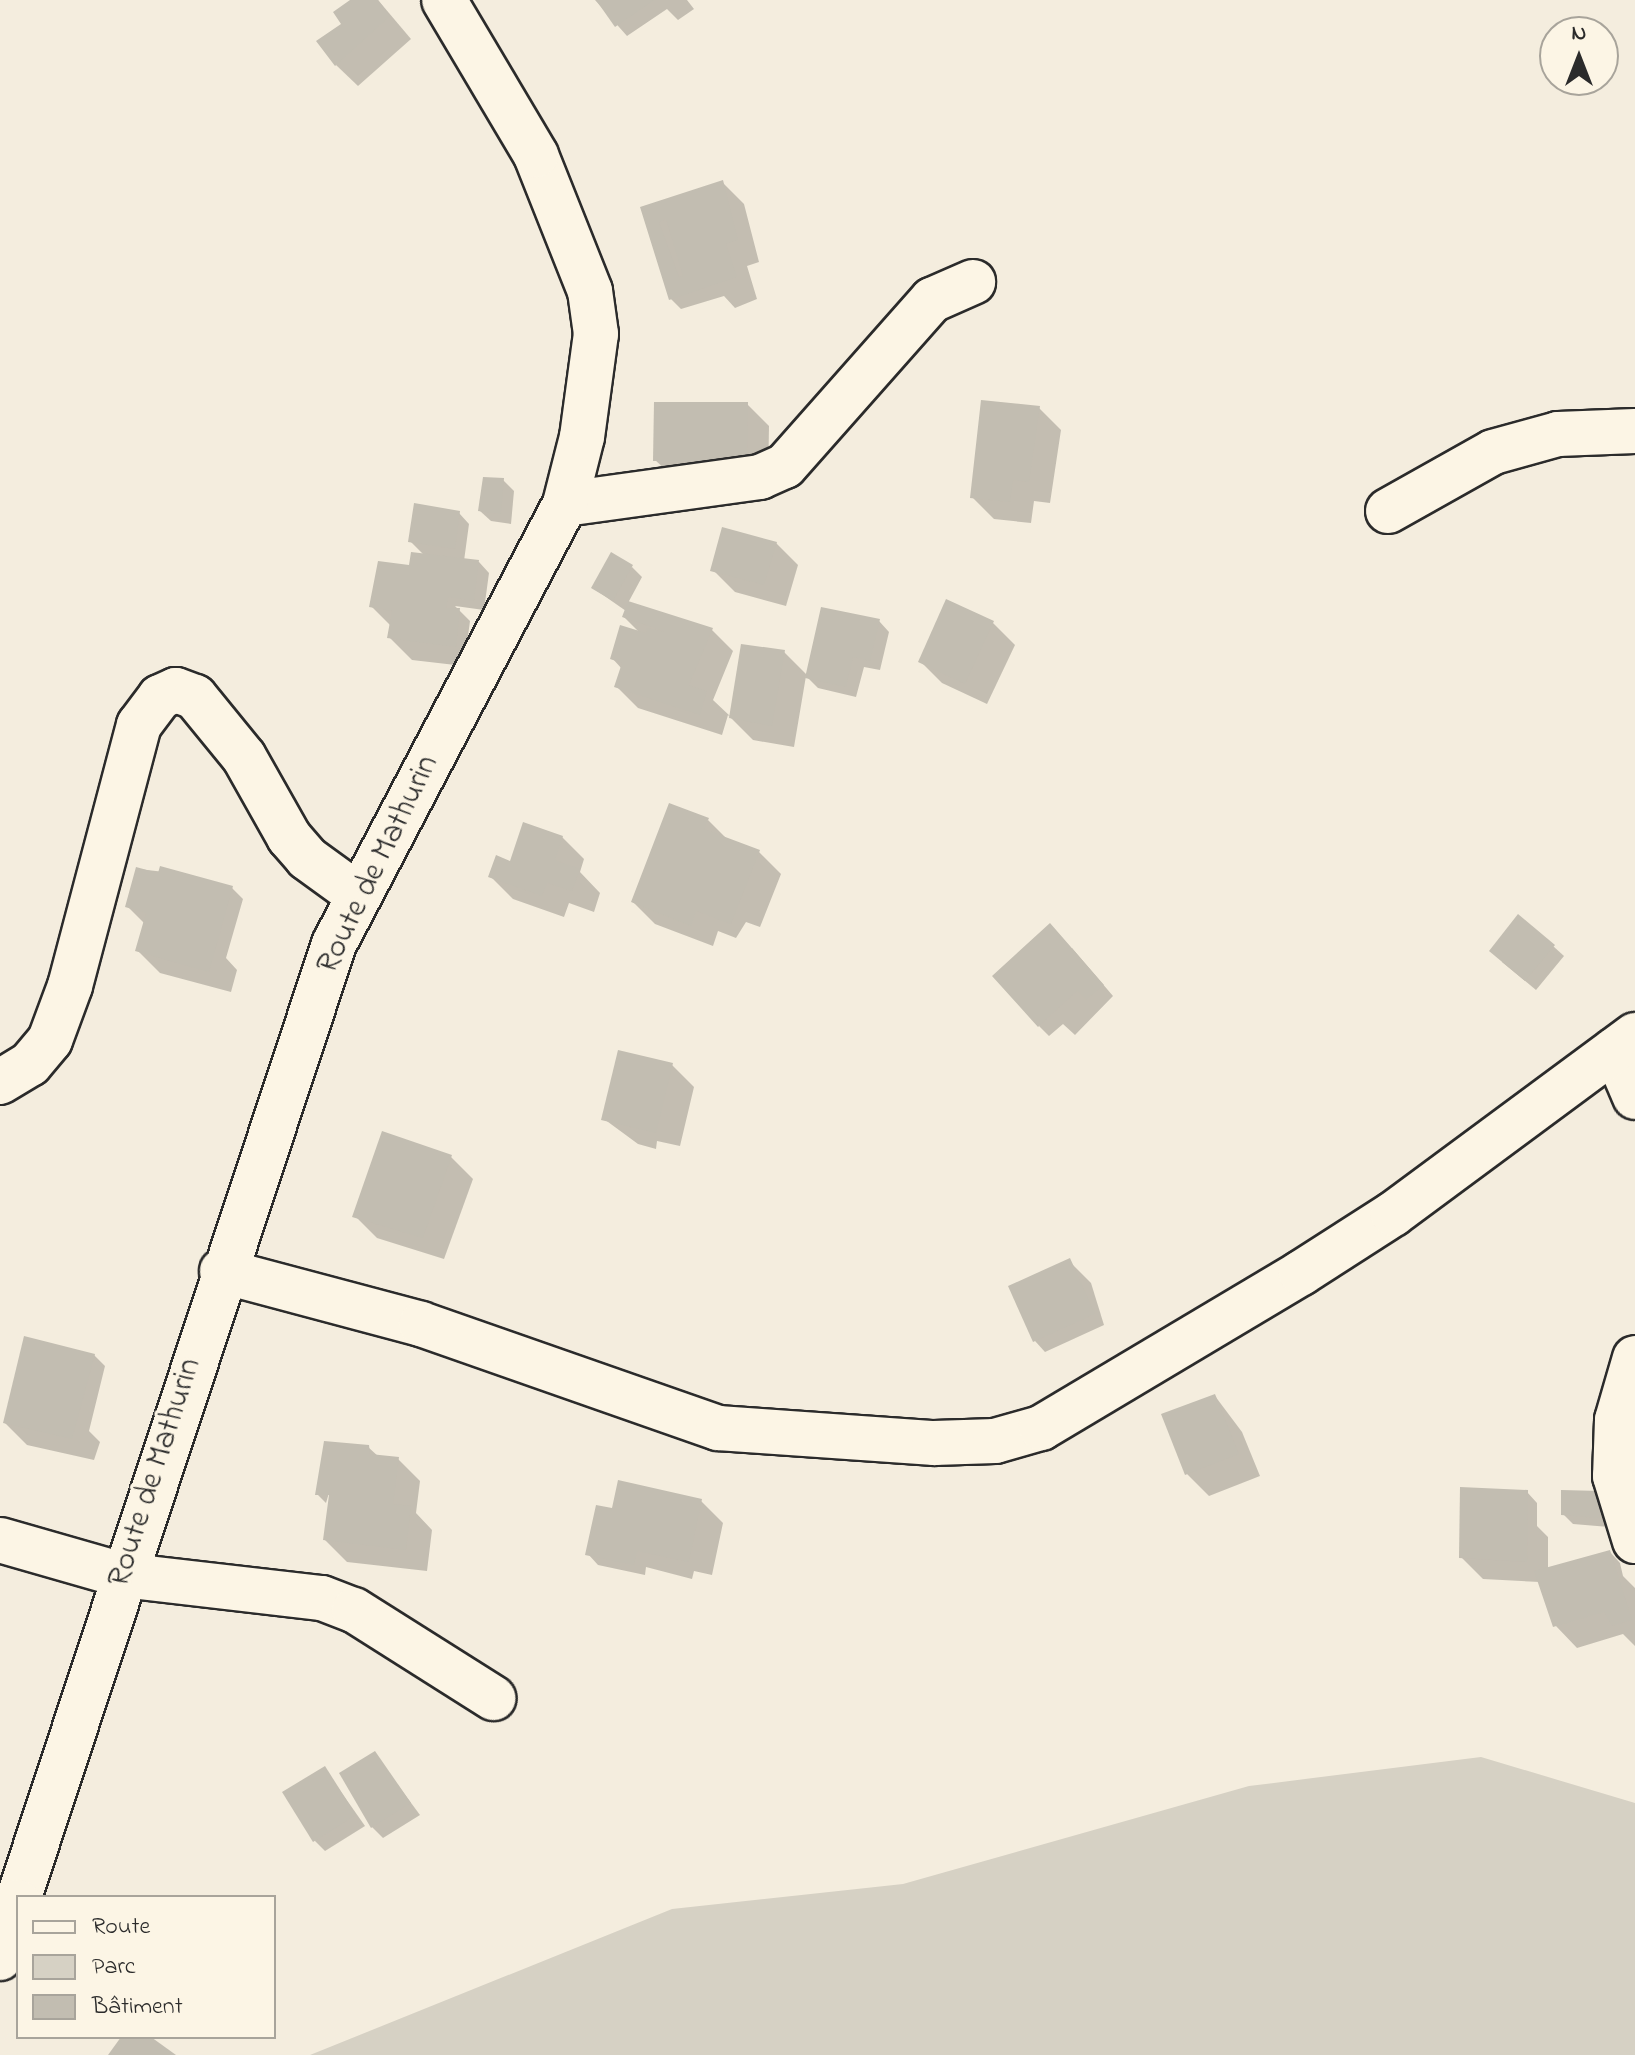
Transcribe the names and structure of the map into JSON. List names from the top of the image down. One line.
{"streets":{"street":["Route de Mathurin"]},"legend":["Route","Parc","Bâtiment"],"north":"top"}
